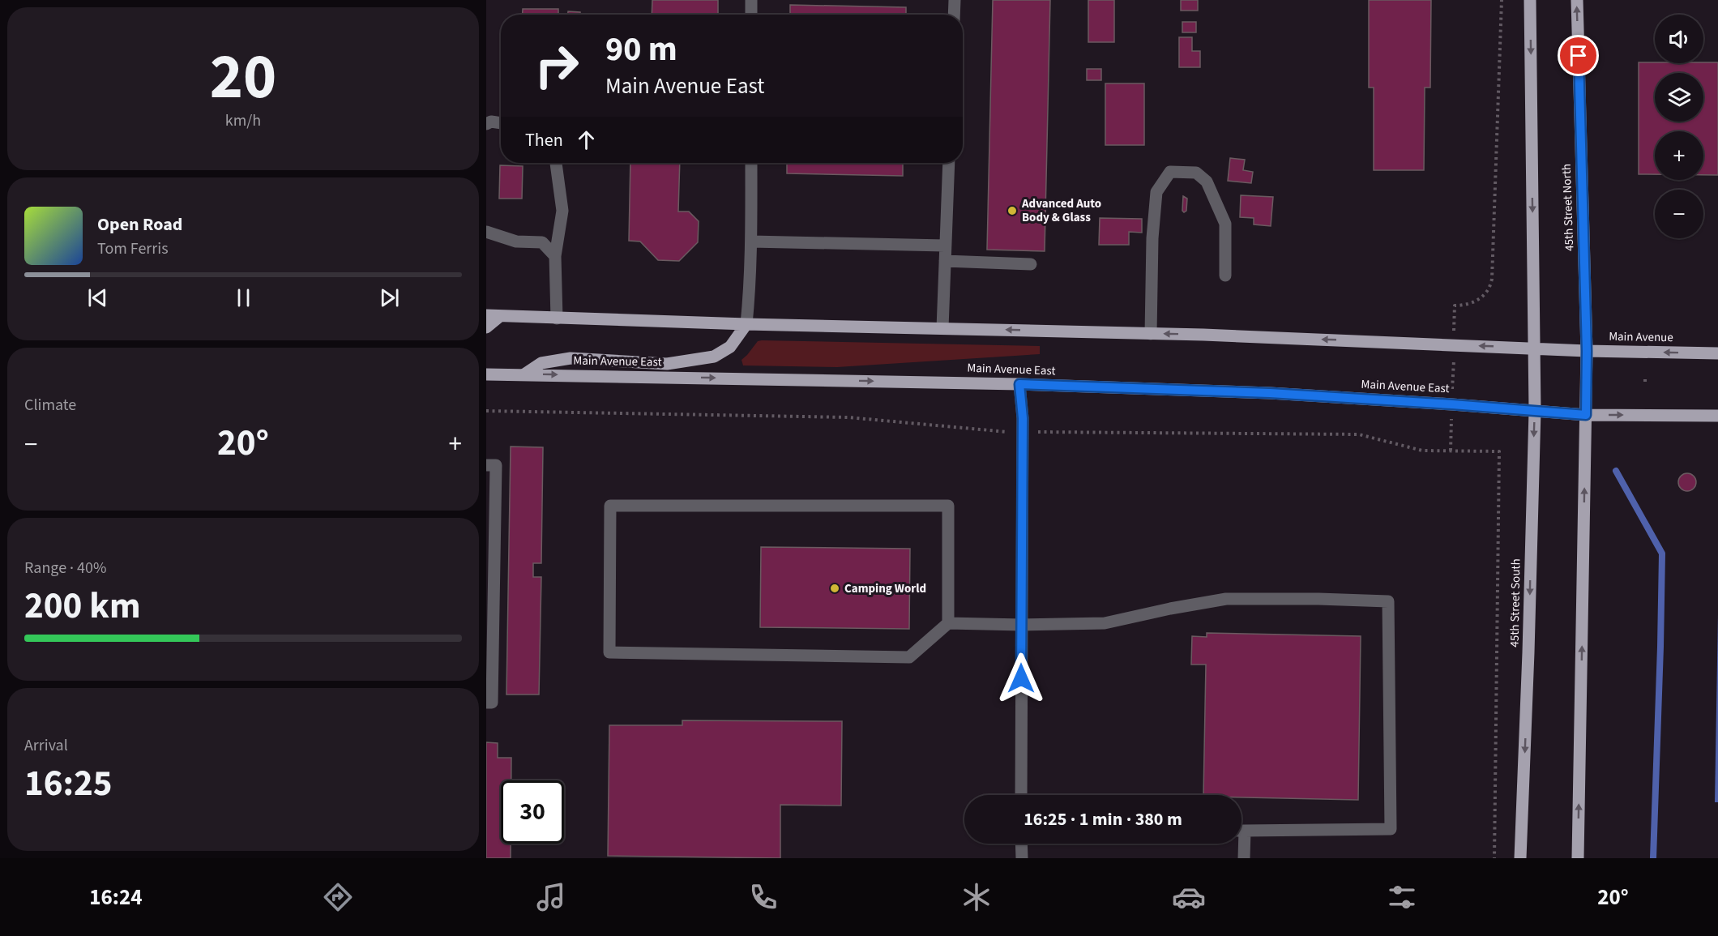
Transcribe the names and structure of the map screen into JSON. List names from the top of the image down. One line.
{"streets":{"main road":["45th Street North","Main Avenue","Main Avenue East","45th Street South"]},"crossings":[["45th Street North","Main Avenue"],["Main Avenue","45th Street South"],["Main Avenue East","45th Street South"]],"places":["Advanced Auto Body & Glass","Camping World"],"page":{"tile":[["20","km/h"],"Climate",["Range · 40%","200 km"],["Arrival","16:25"]],"map_buttons":["+","−"],"turn":["90 m","Main Avenue East"],"then":"Then","song":["Open Road","Tom Ferris"],"heat":["−","20°","+"],"limit":"30","trip":"16:25 · 1 min · 380 m","tabs":["16:24","20°"]}}
